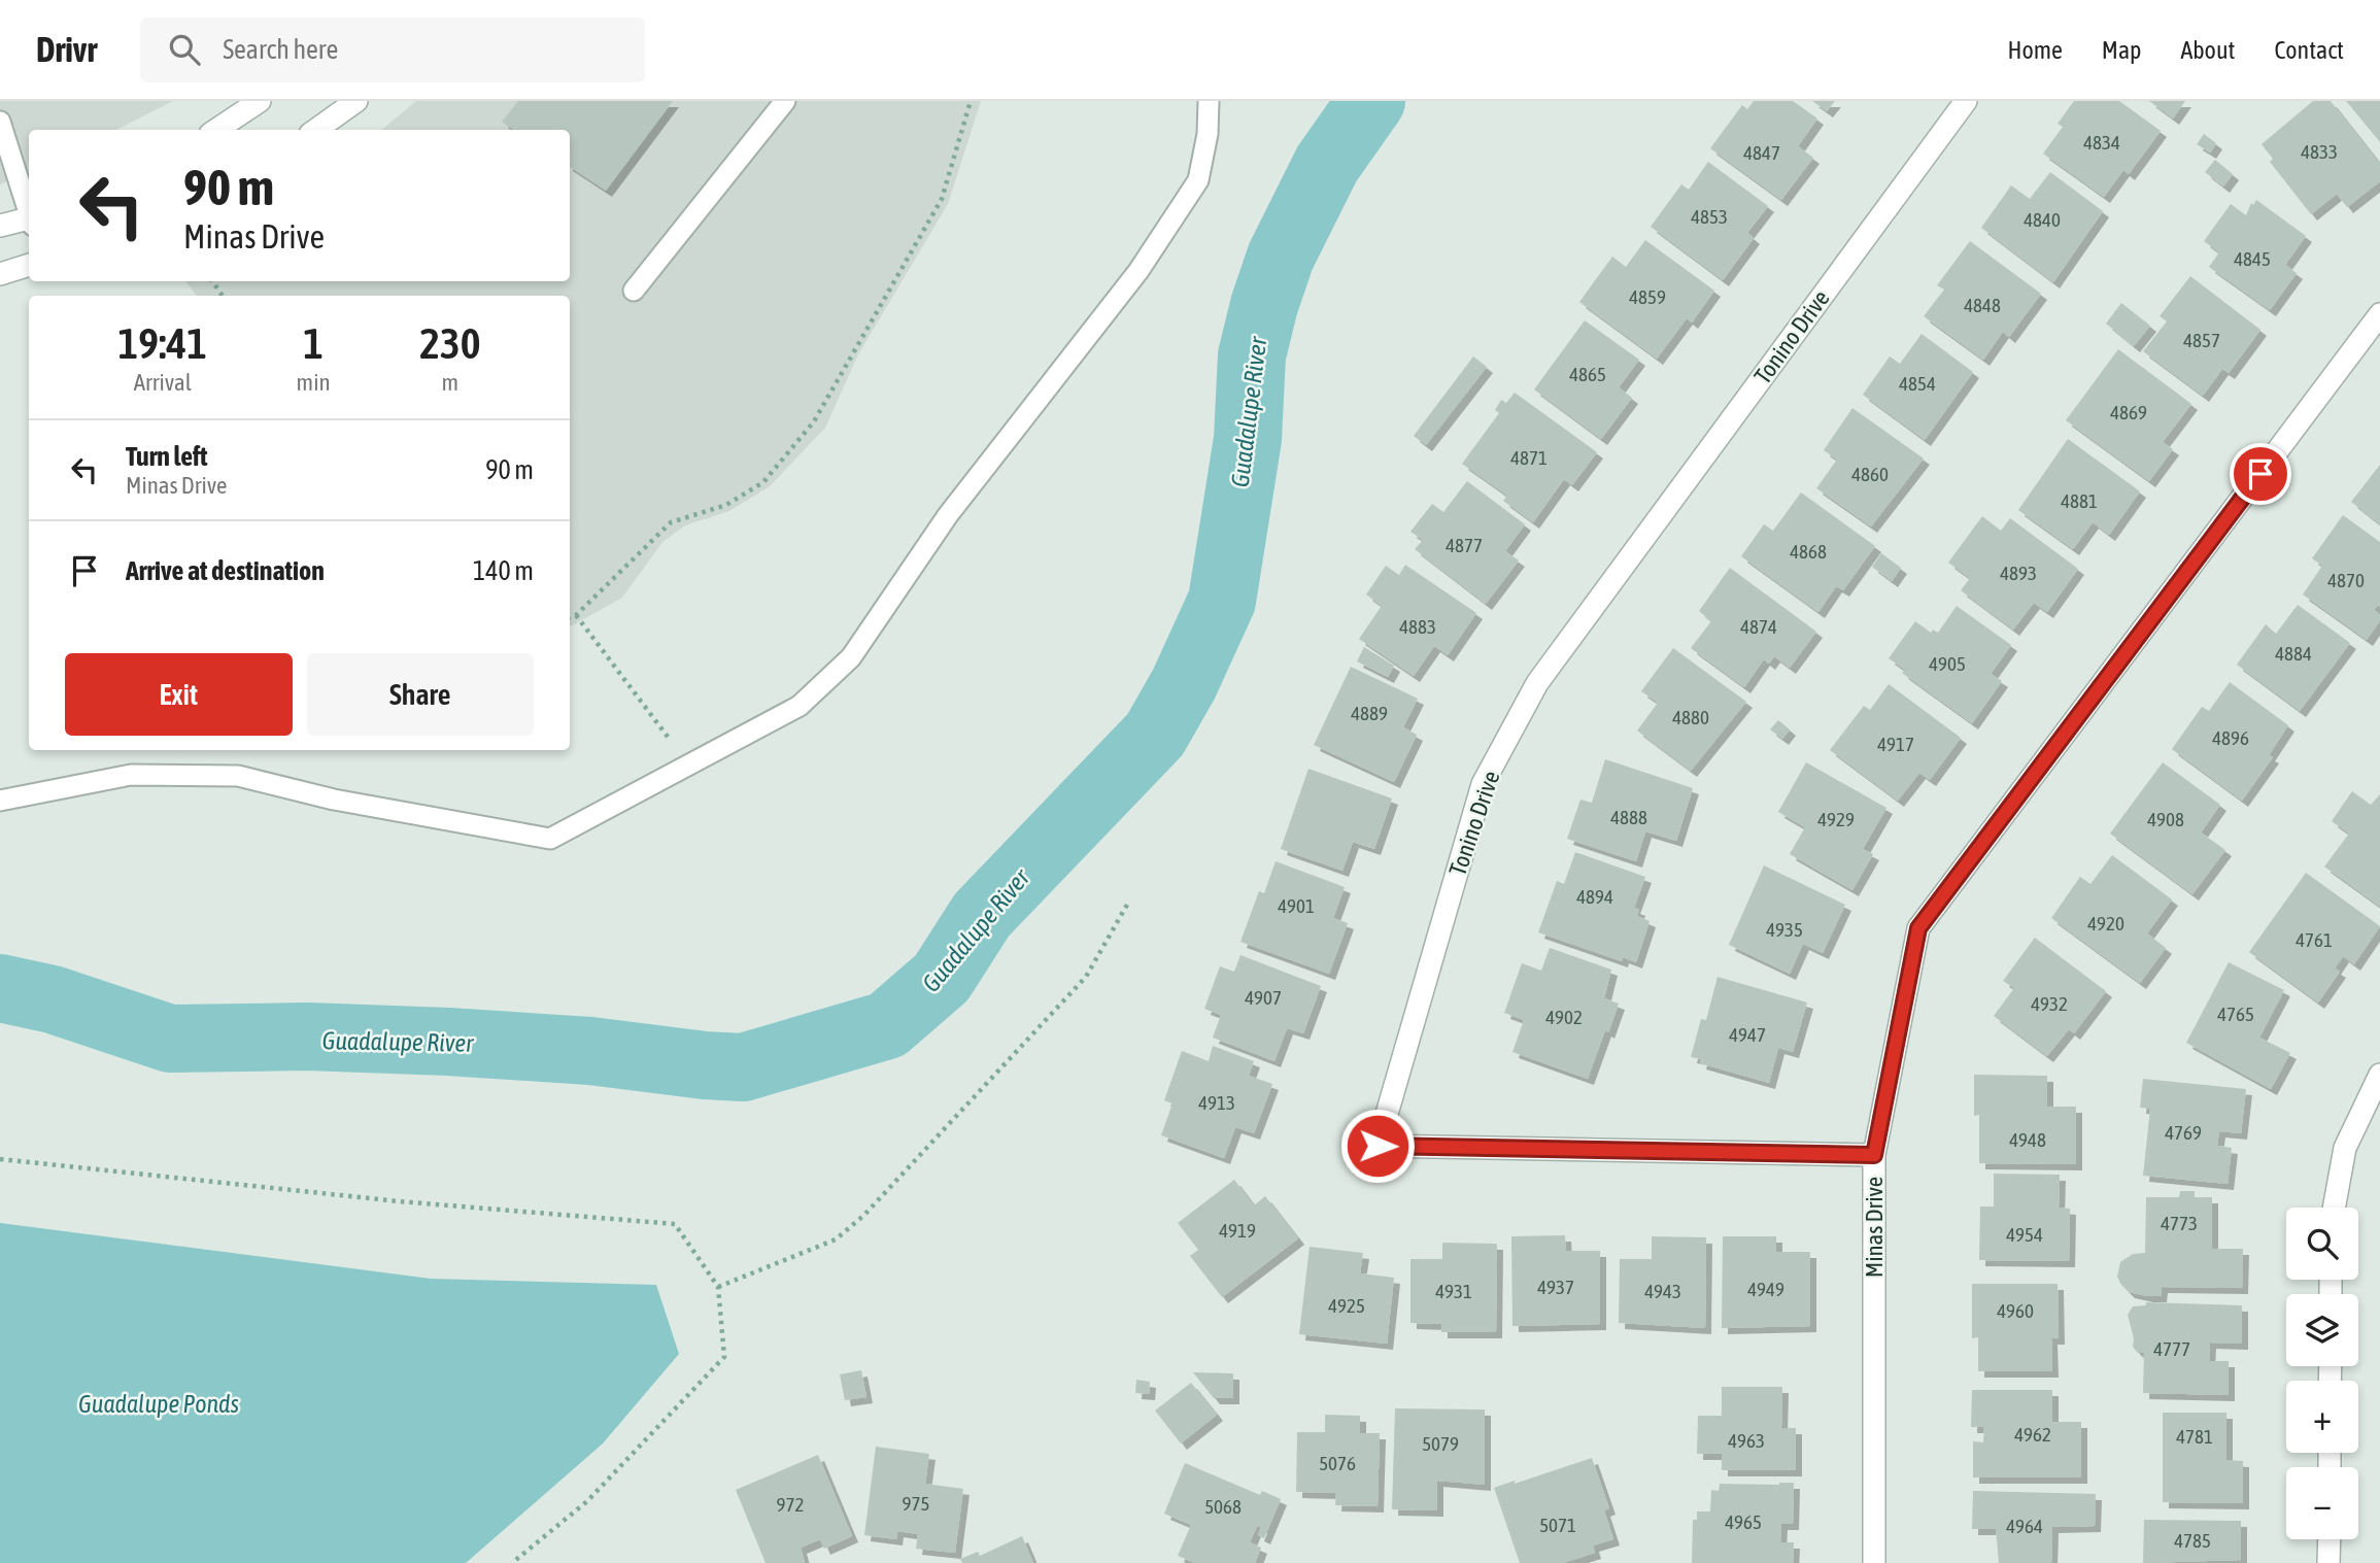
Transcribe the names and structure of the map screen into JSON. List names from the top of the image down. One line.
{"streets":{"street":["Tonino Drive","Minas Drive"]},"crossings":[["Tonino Drive","Minas Drive"]],"water":["Guadalupe River","Guadalupe Ponds"],"house_numbers":["4834","4833","4847","4853","4840","4845","4859","4848","4857","4865","4854","4869","4871","4860","4881","4877","4868","4893","4870","4883","4874","4884","4905","4889","4880","4896","4917","4888","4929","4908","4894","4901","4920","4935","4761","4907","4932","4765","4902","4947","4913","4769","4948","4773","4919","4954","4937","4949","4931","4943","4925","4960","4777","4962","4781","4963","5079","5076","975","972","5068","4965","5071","4964","4785"],"page":{"header":"Drivr","search":"Search here","nav":["Home","Map","About","Contact"],"turn":["90 m","Minas Drive"],"eta":["19:41","Arrival","1","min","230","m"],"list":[{"name":"Turn left","note":"Minas Drive","value":"90 m"},{"name":"Arrive at destination","value":"140 m"}],"buttons":["Exit","Share"],"map_buttons":["+","−"]}}
